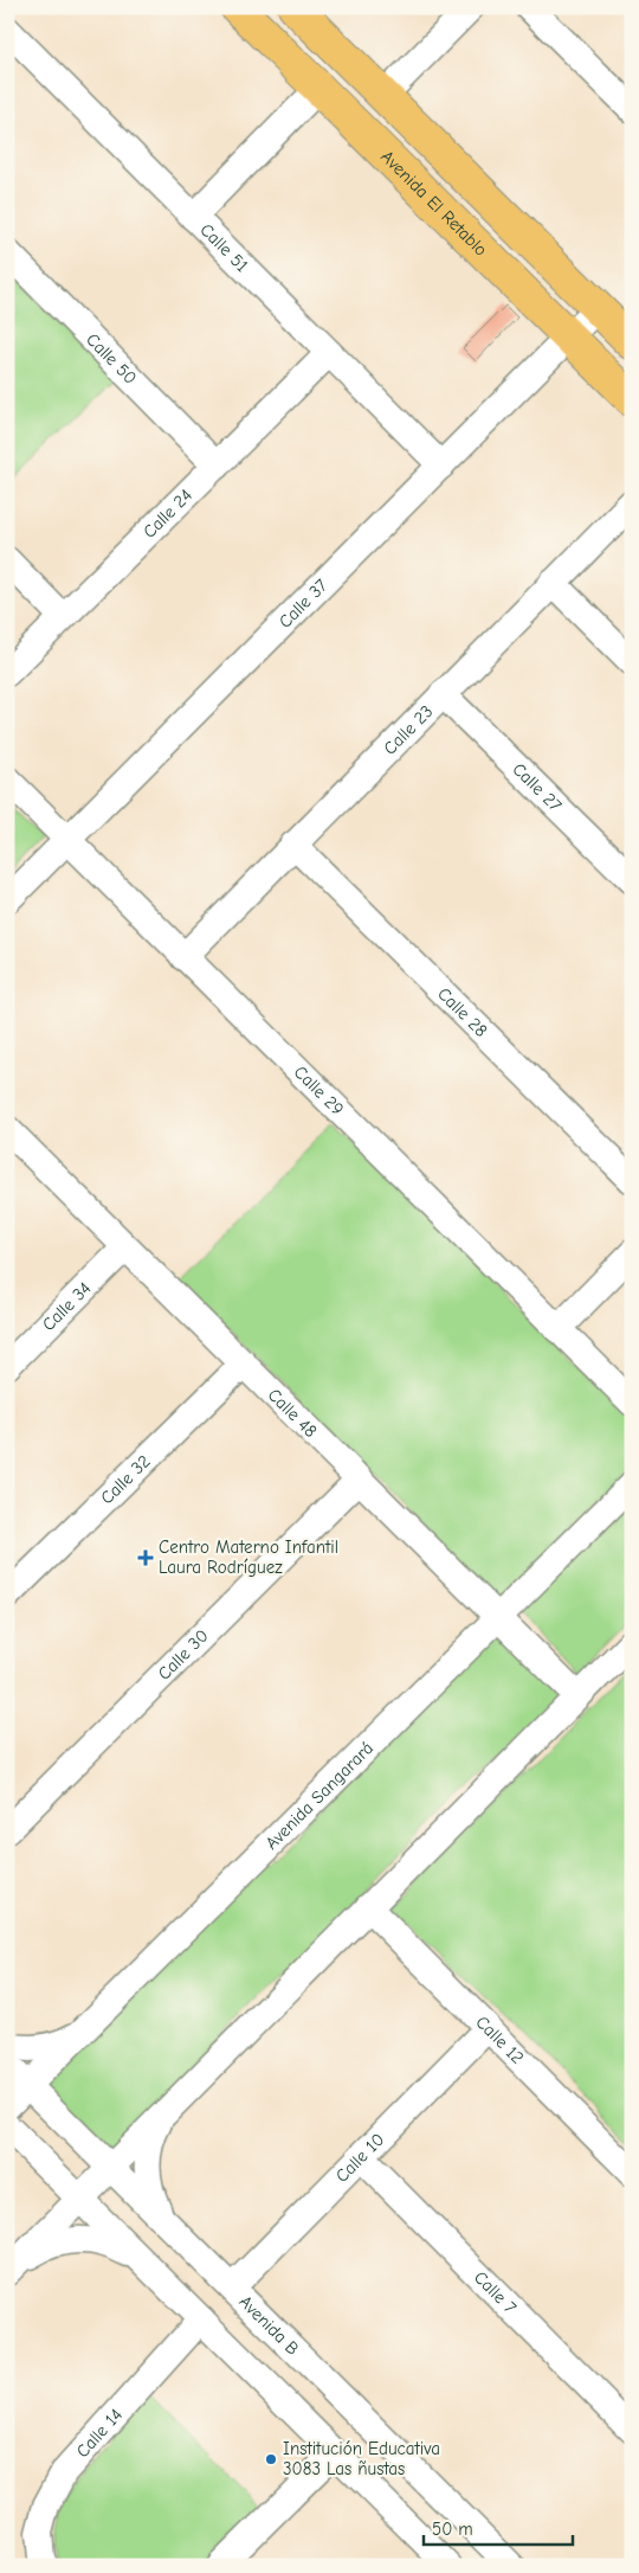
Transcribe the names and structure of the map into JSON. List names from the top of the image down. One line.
{"streets":{"main road":["Avenida El Retablo"],"street":["Calle 51","Calle 50","Calle 24","Calle 37","Calle 23","Calle 27","Calle 28","Calle 29","Calle 34","Calle 48","Calle 32","Calle 30","Avenida Sangarará","Calle 12","Calle 10","Calle 7","Avenida B","Calle 14"]},"crossings":[["Avenida El Retablo","Calle 37"],["Calle 51","Calle 24"],["Calle 51","Calle 37"],["Calle 50","Calle 24"],["Calle 37","Calle 29"],["Calle 23","Calle 27"],["Calle 23","Calle 28"],["Calle 23","Calle 29"],["Calle 34","Calle 48"],["Calle 48","Calle 32"],["Calle 48","Calle 30"],["Calle 48","Avenida Sangarará"],["Avenida Sangarará","Avenida B"],["Calle 12","Calle 10"],["Calle 10","Calle 7"],["Calle 10","Avenida B"]],"places":{"health":["Centro Materno Infantil Laura Rodríguez"],"other":["Institución Educativa 3083 Las ñustas"]},"scale_bar":"50 m"}
